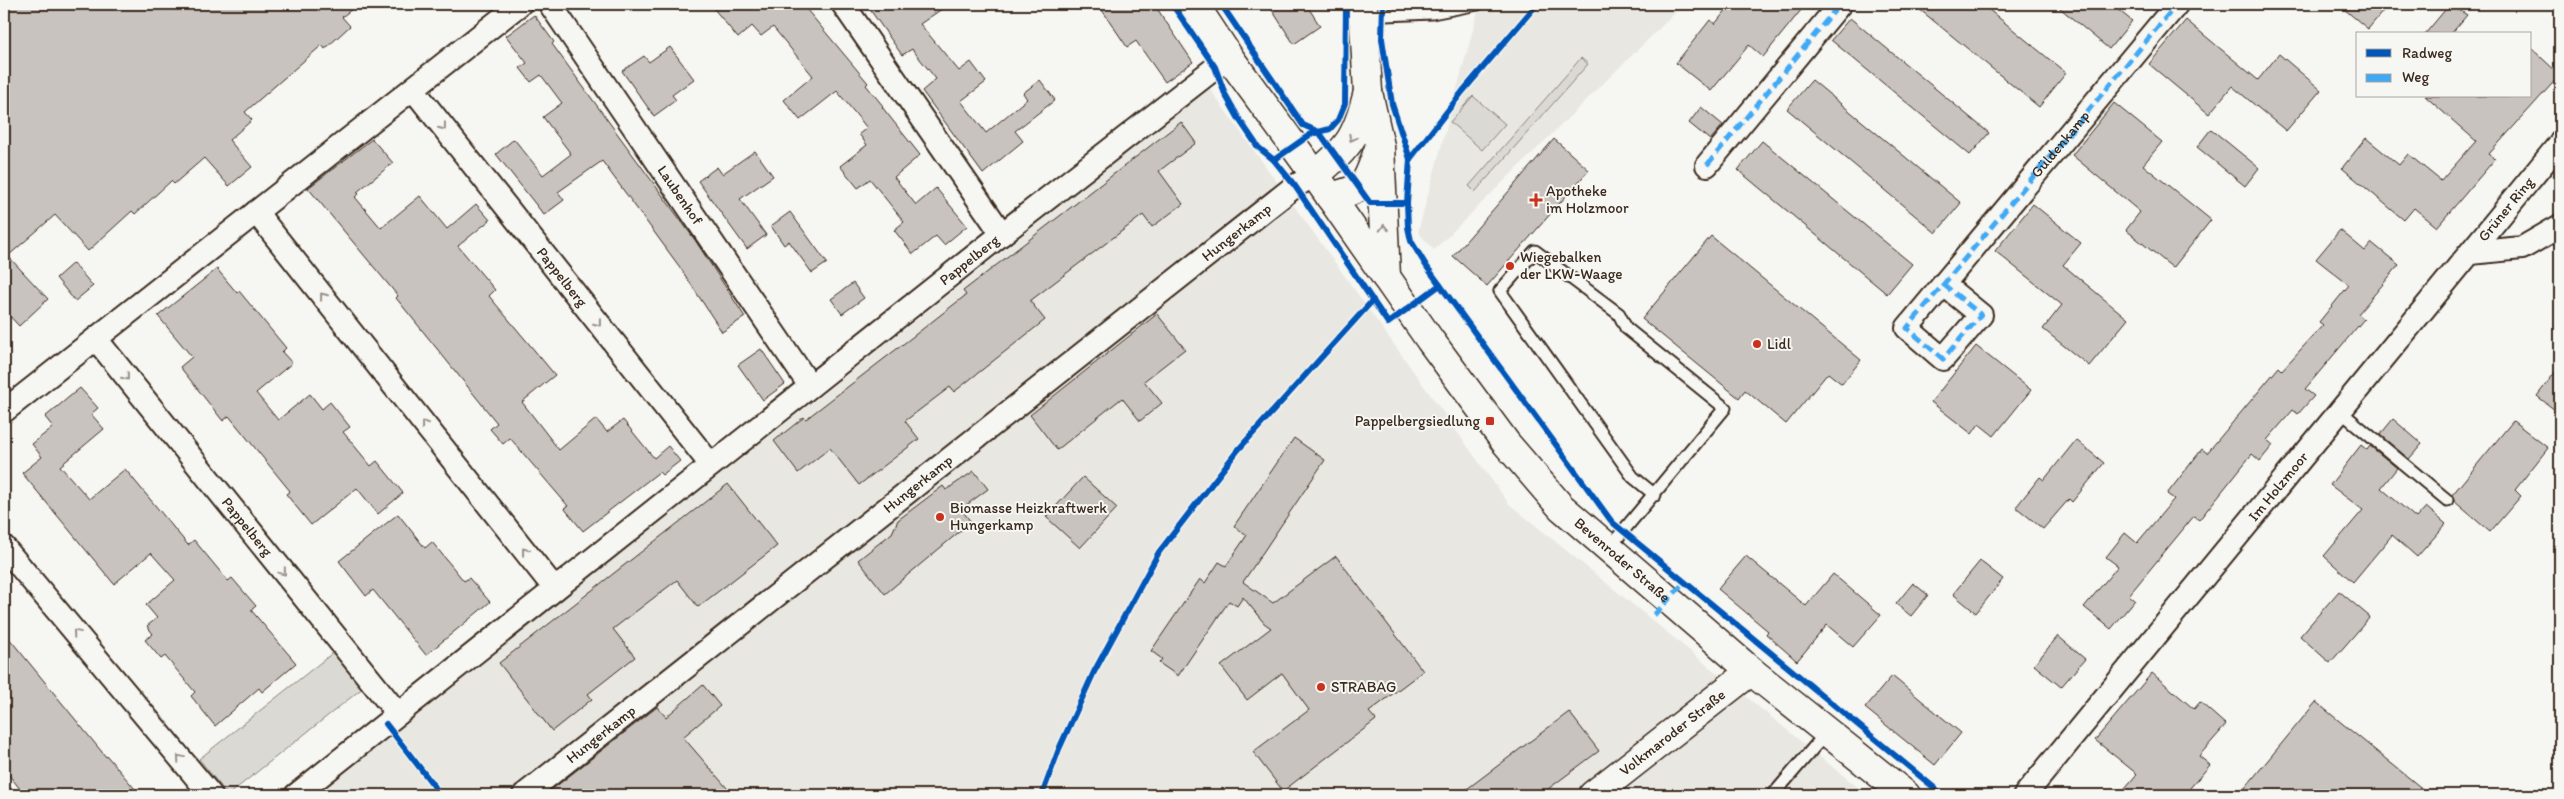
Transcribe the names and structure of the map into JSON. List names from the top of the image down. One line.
{"streets":{"main road":["Bevenroder Straße","Volkmaroder Straße"],"street":["Güldenkamp","Laubenhof","Grüner Ring","Hungerkamp","Pappelberg","Im Holzmoor"]},"crossings":[["Laubenhof","Pappelberg"],["Grüner Ring","Im Holzmoor"],["Hungerkamp","Bevenroder Straße"],["Pappelberg","Bevenroder Straße"],["Bevenroder Straße","Volkmaroder Straße"]],"places":{"health":["Apotheke im Holzmoor"],"other":["Wiegebalken der LKW-Waage","Lidl","Biomasse Heizkraftwerk Hungerkamp","STRABAG"],"transit":["Pappelbergsiedlung"]},"legend":["Radweg","Weg"]}
